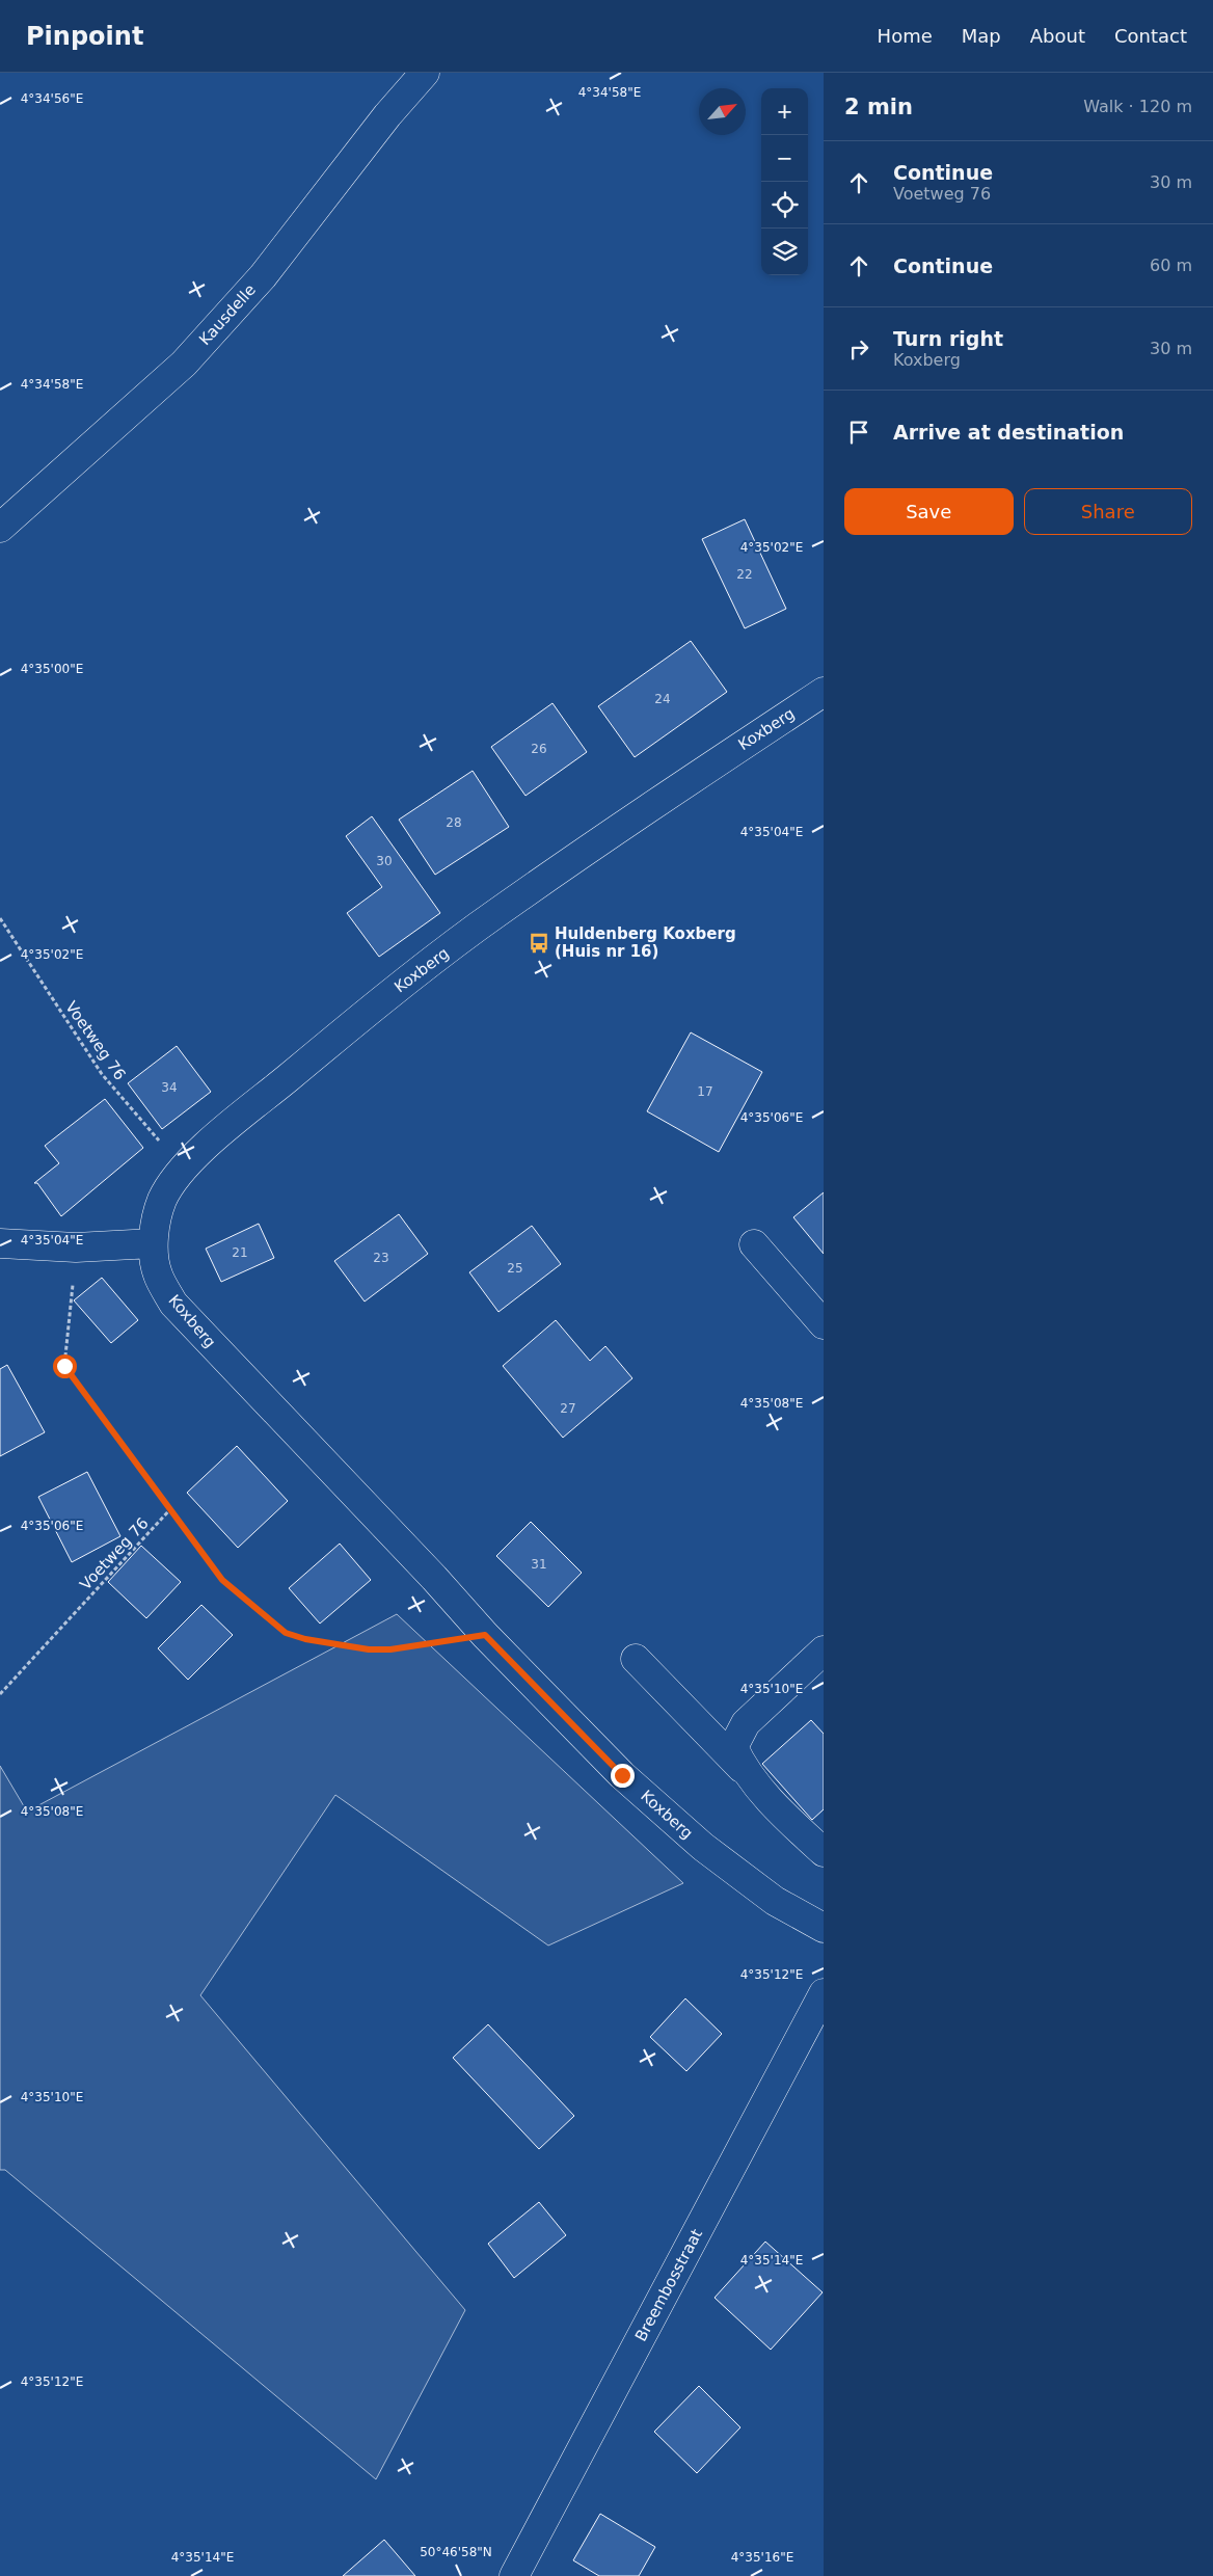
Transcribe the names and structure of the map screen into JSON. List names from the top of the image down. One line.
{"streets":{"street":["Kausdelle","Koxberg","Breembosstraat"],"path":["Voetweg 76"]},"crossings":[["Koxberg","Voetweg 76"]],"places":{"bus stop":["Huldenberg Koxberg (Huis nr 16)"]},"house_numbers":["22","24","26","28","30","34","17","21","23","25","27","31"],"north":"top right","page":{"header":"Pinpoint","nav":["Home","Map","About","Contact"],"heading":["2 min","Walk · 120 m"],"map_buttons":["+","−"],"list":[["Continue","Voetweg 76","30 m"],["Continue","60 m"],["Turn right","Koxberg","30 m"],"Arrive at destination"],"buttons":["Save","Share"]},"coordinates":["4°34'58\"E","4°34'56\"E","4°35'02\"E","4°35'00\"E","4°35'04\"E","4°35'06\"E","4°35'08\"E","4°35'10\"E","4°35'12\"E","4°35'14\"E","50°46'58\"N","4°35'16\"E"]}
